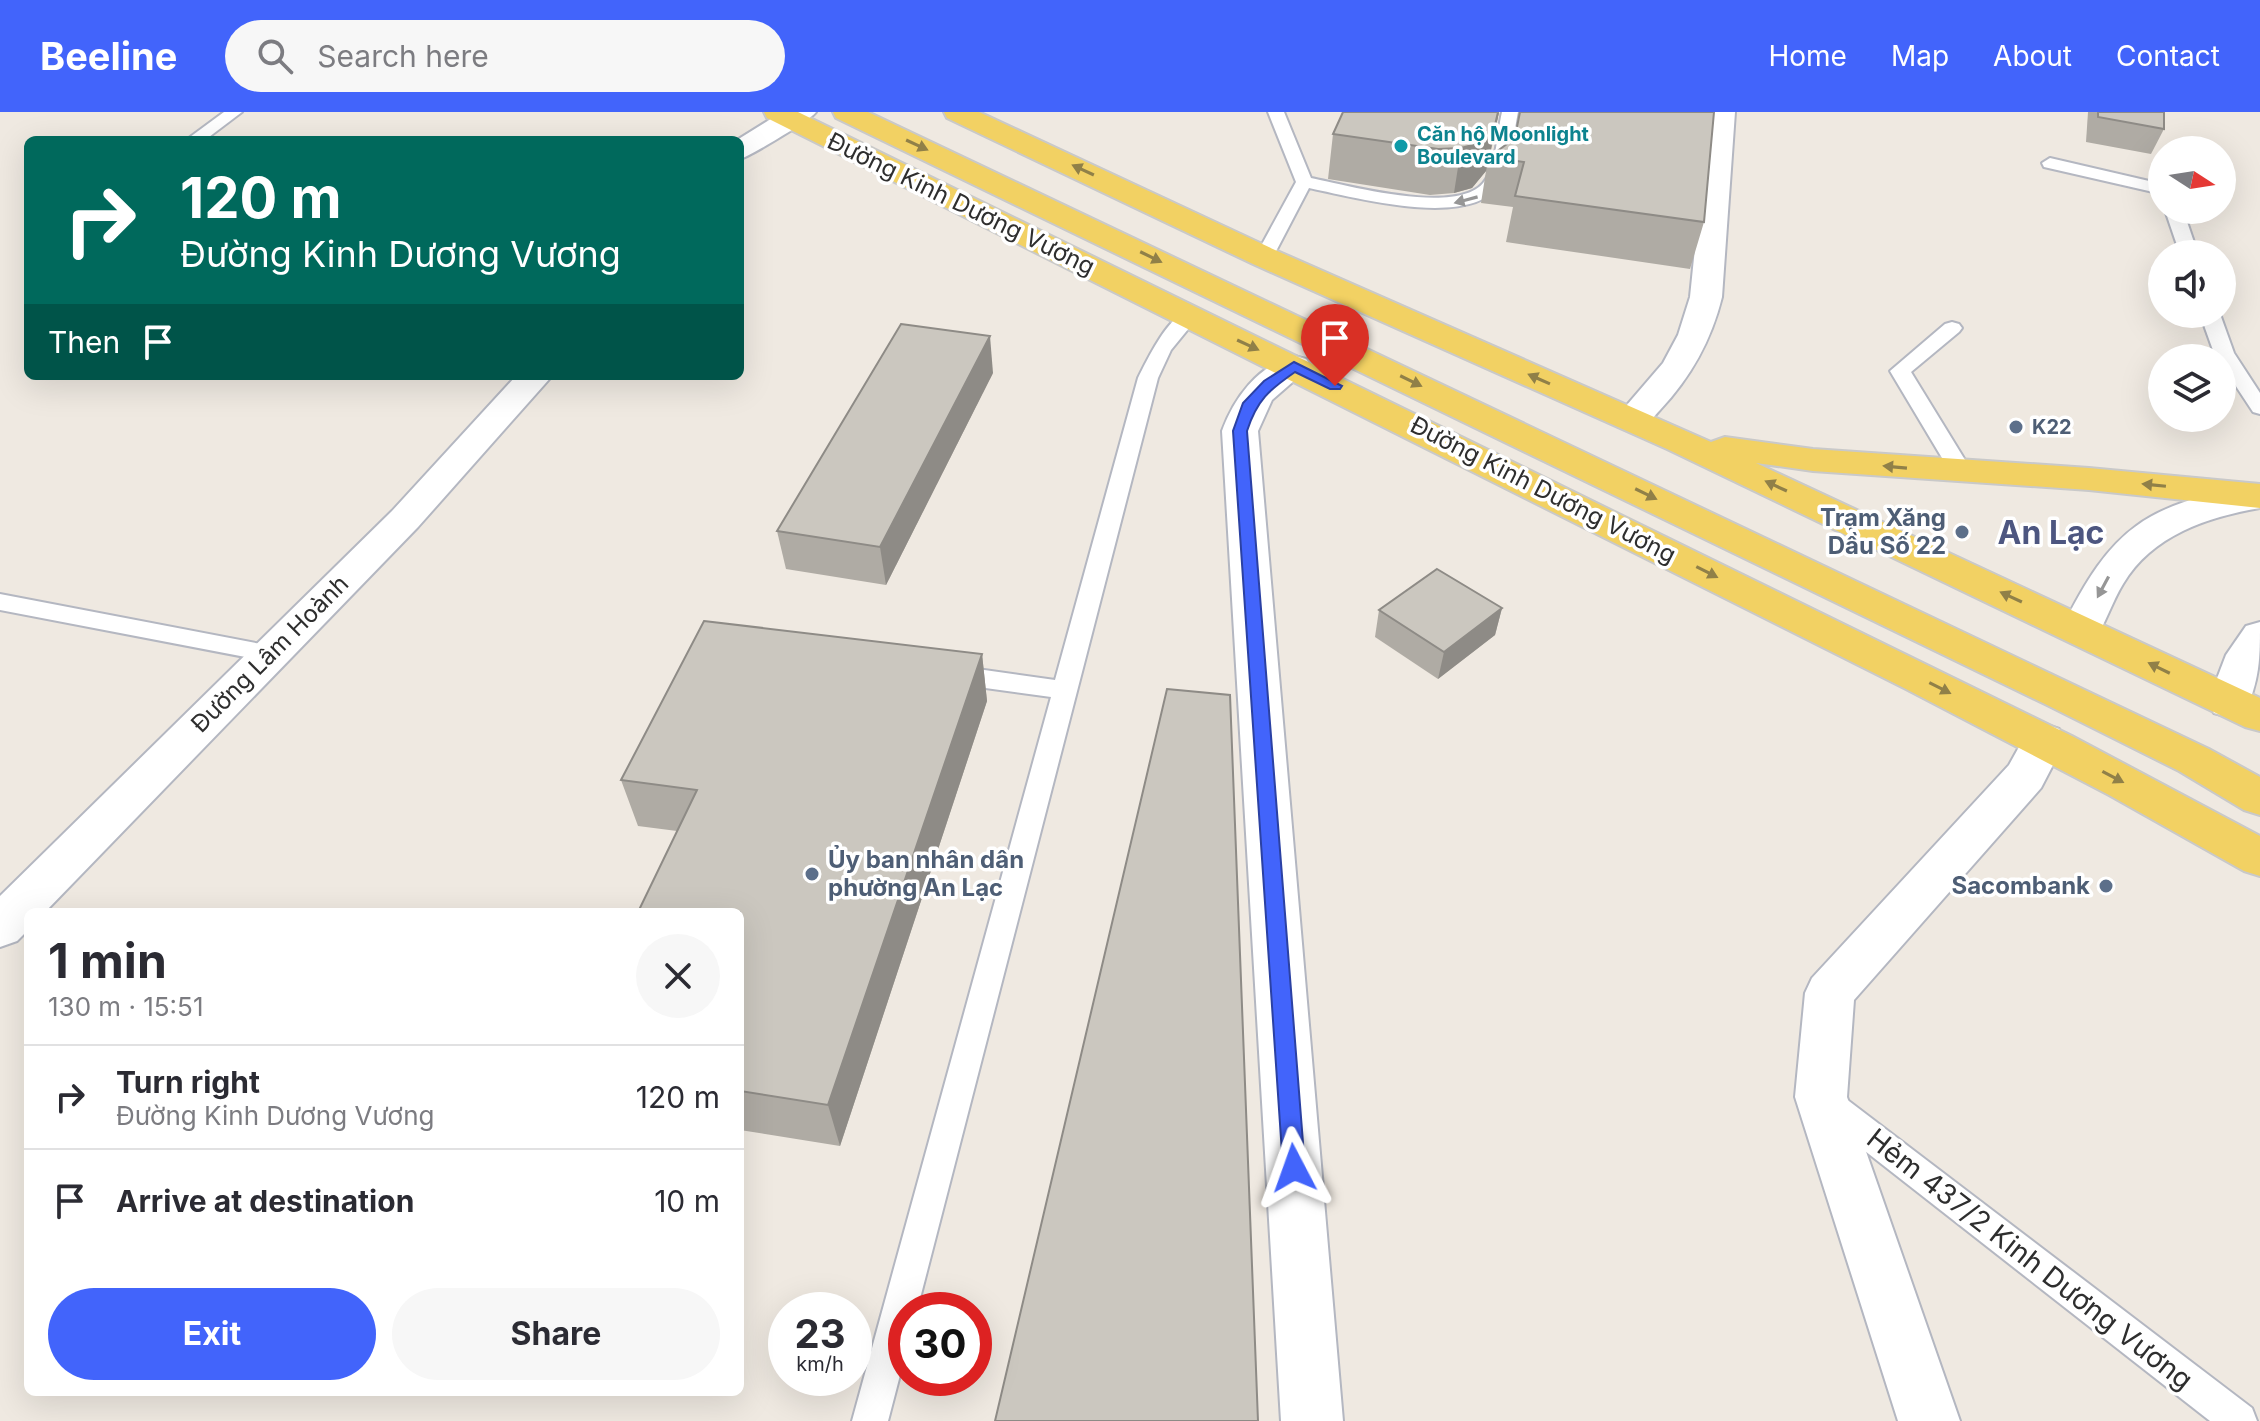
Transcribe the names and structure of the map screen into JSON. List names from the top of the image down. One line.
{"streets":{"main road":["Đường Kinh Dương Vương"],"street":["Đường Lâm Hoành"],"lane":["Hẻm 437/2 Kinh Dương Vương"]},"districts":["An Lạc"],"places":["Căn hộ Moonlight Boulevard","K22","Trạm Xăng Dầu Số 22","Ủy ban nhân dân phường An Lạc","Sacombank"],"north":"right","page":{"header":"Beeline","search":"Search here","nav":["Home","Map","About","Contact"],"turn":["120 m","Đường Kinh Dương Vương"],"then":"Then","heading":["1 min","130 m · 15:51"],"list":[{"name":"Turn right","note":"Đường Kinh Dương Vương","value":"120 m"},{"name":"Arrive at destination","value":"10 m"}],"buttons":["Exit","Share"],"speed":"23 km/h","limit":"30"}}
